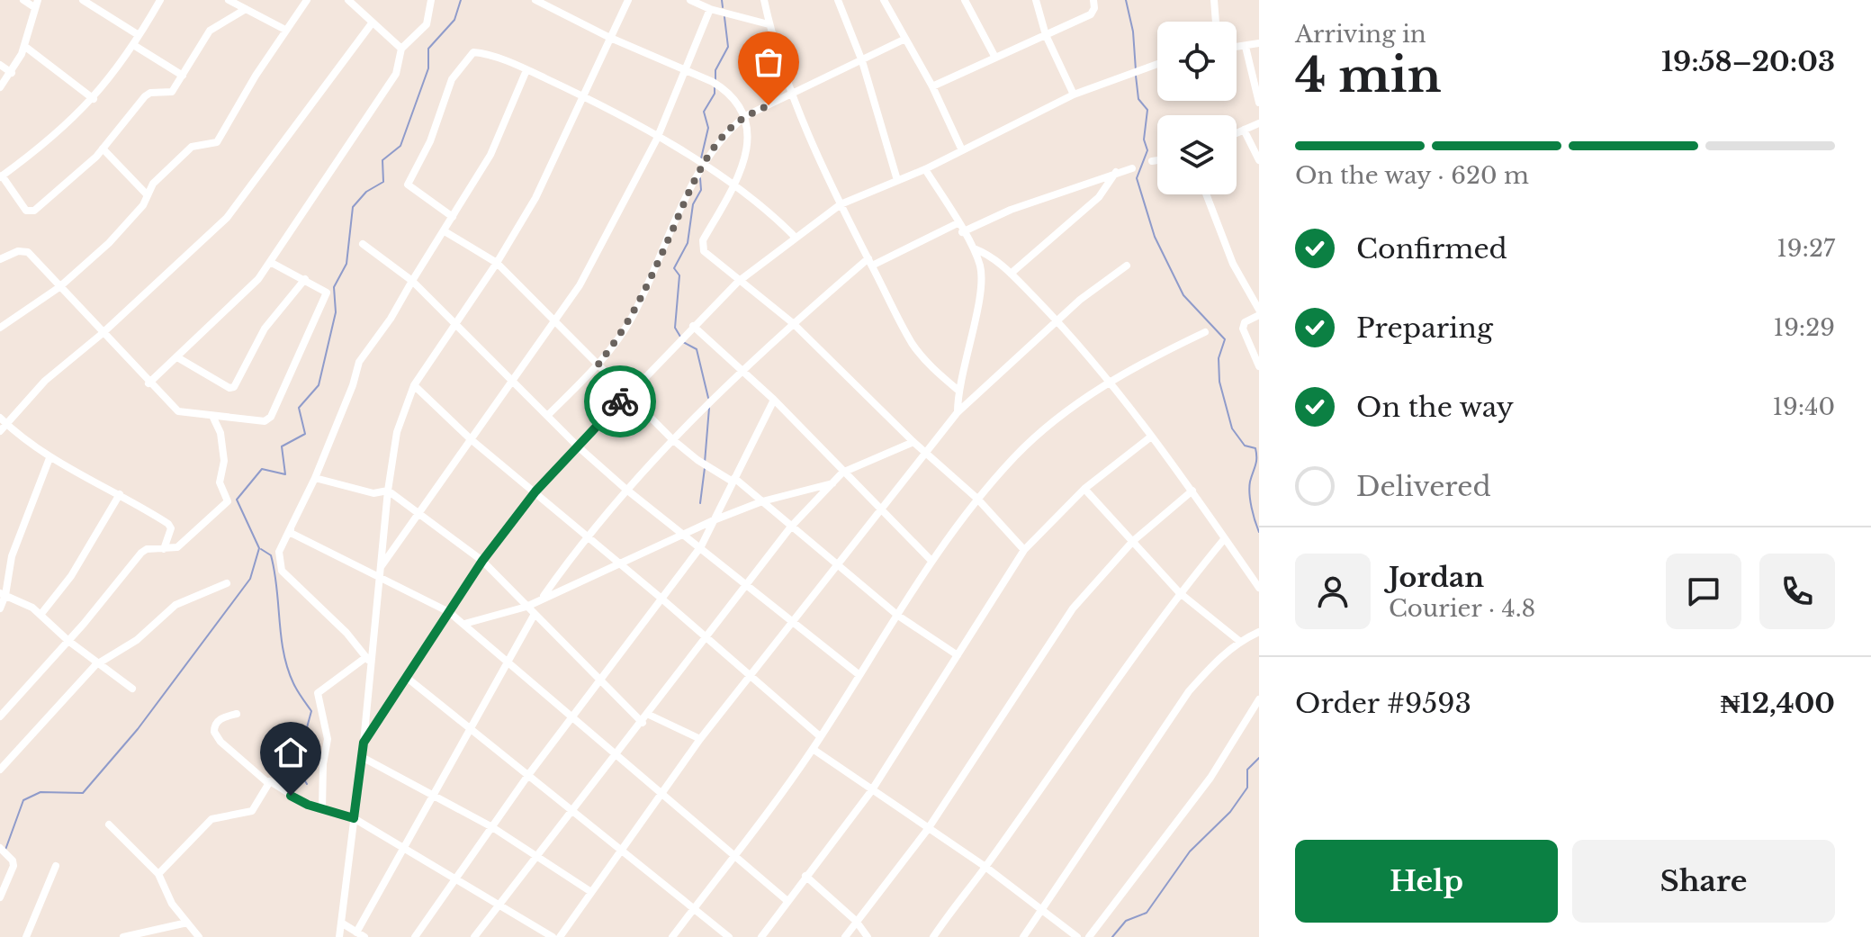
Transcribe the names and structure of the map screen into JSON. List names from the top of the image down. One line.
{"page":{"heading":["4 min","Arriving in","19:58–20:03"],"panel":["Jordan","Courier · 4.8","Order #9593","₦12,400"],"bar":"On the way · 620 m","list":[["Confirmed","19:27"],["Preparing","19:29"],["On the way","19:40"],"Delivered"],"buttons":["Help","Share"]}}
